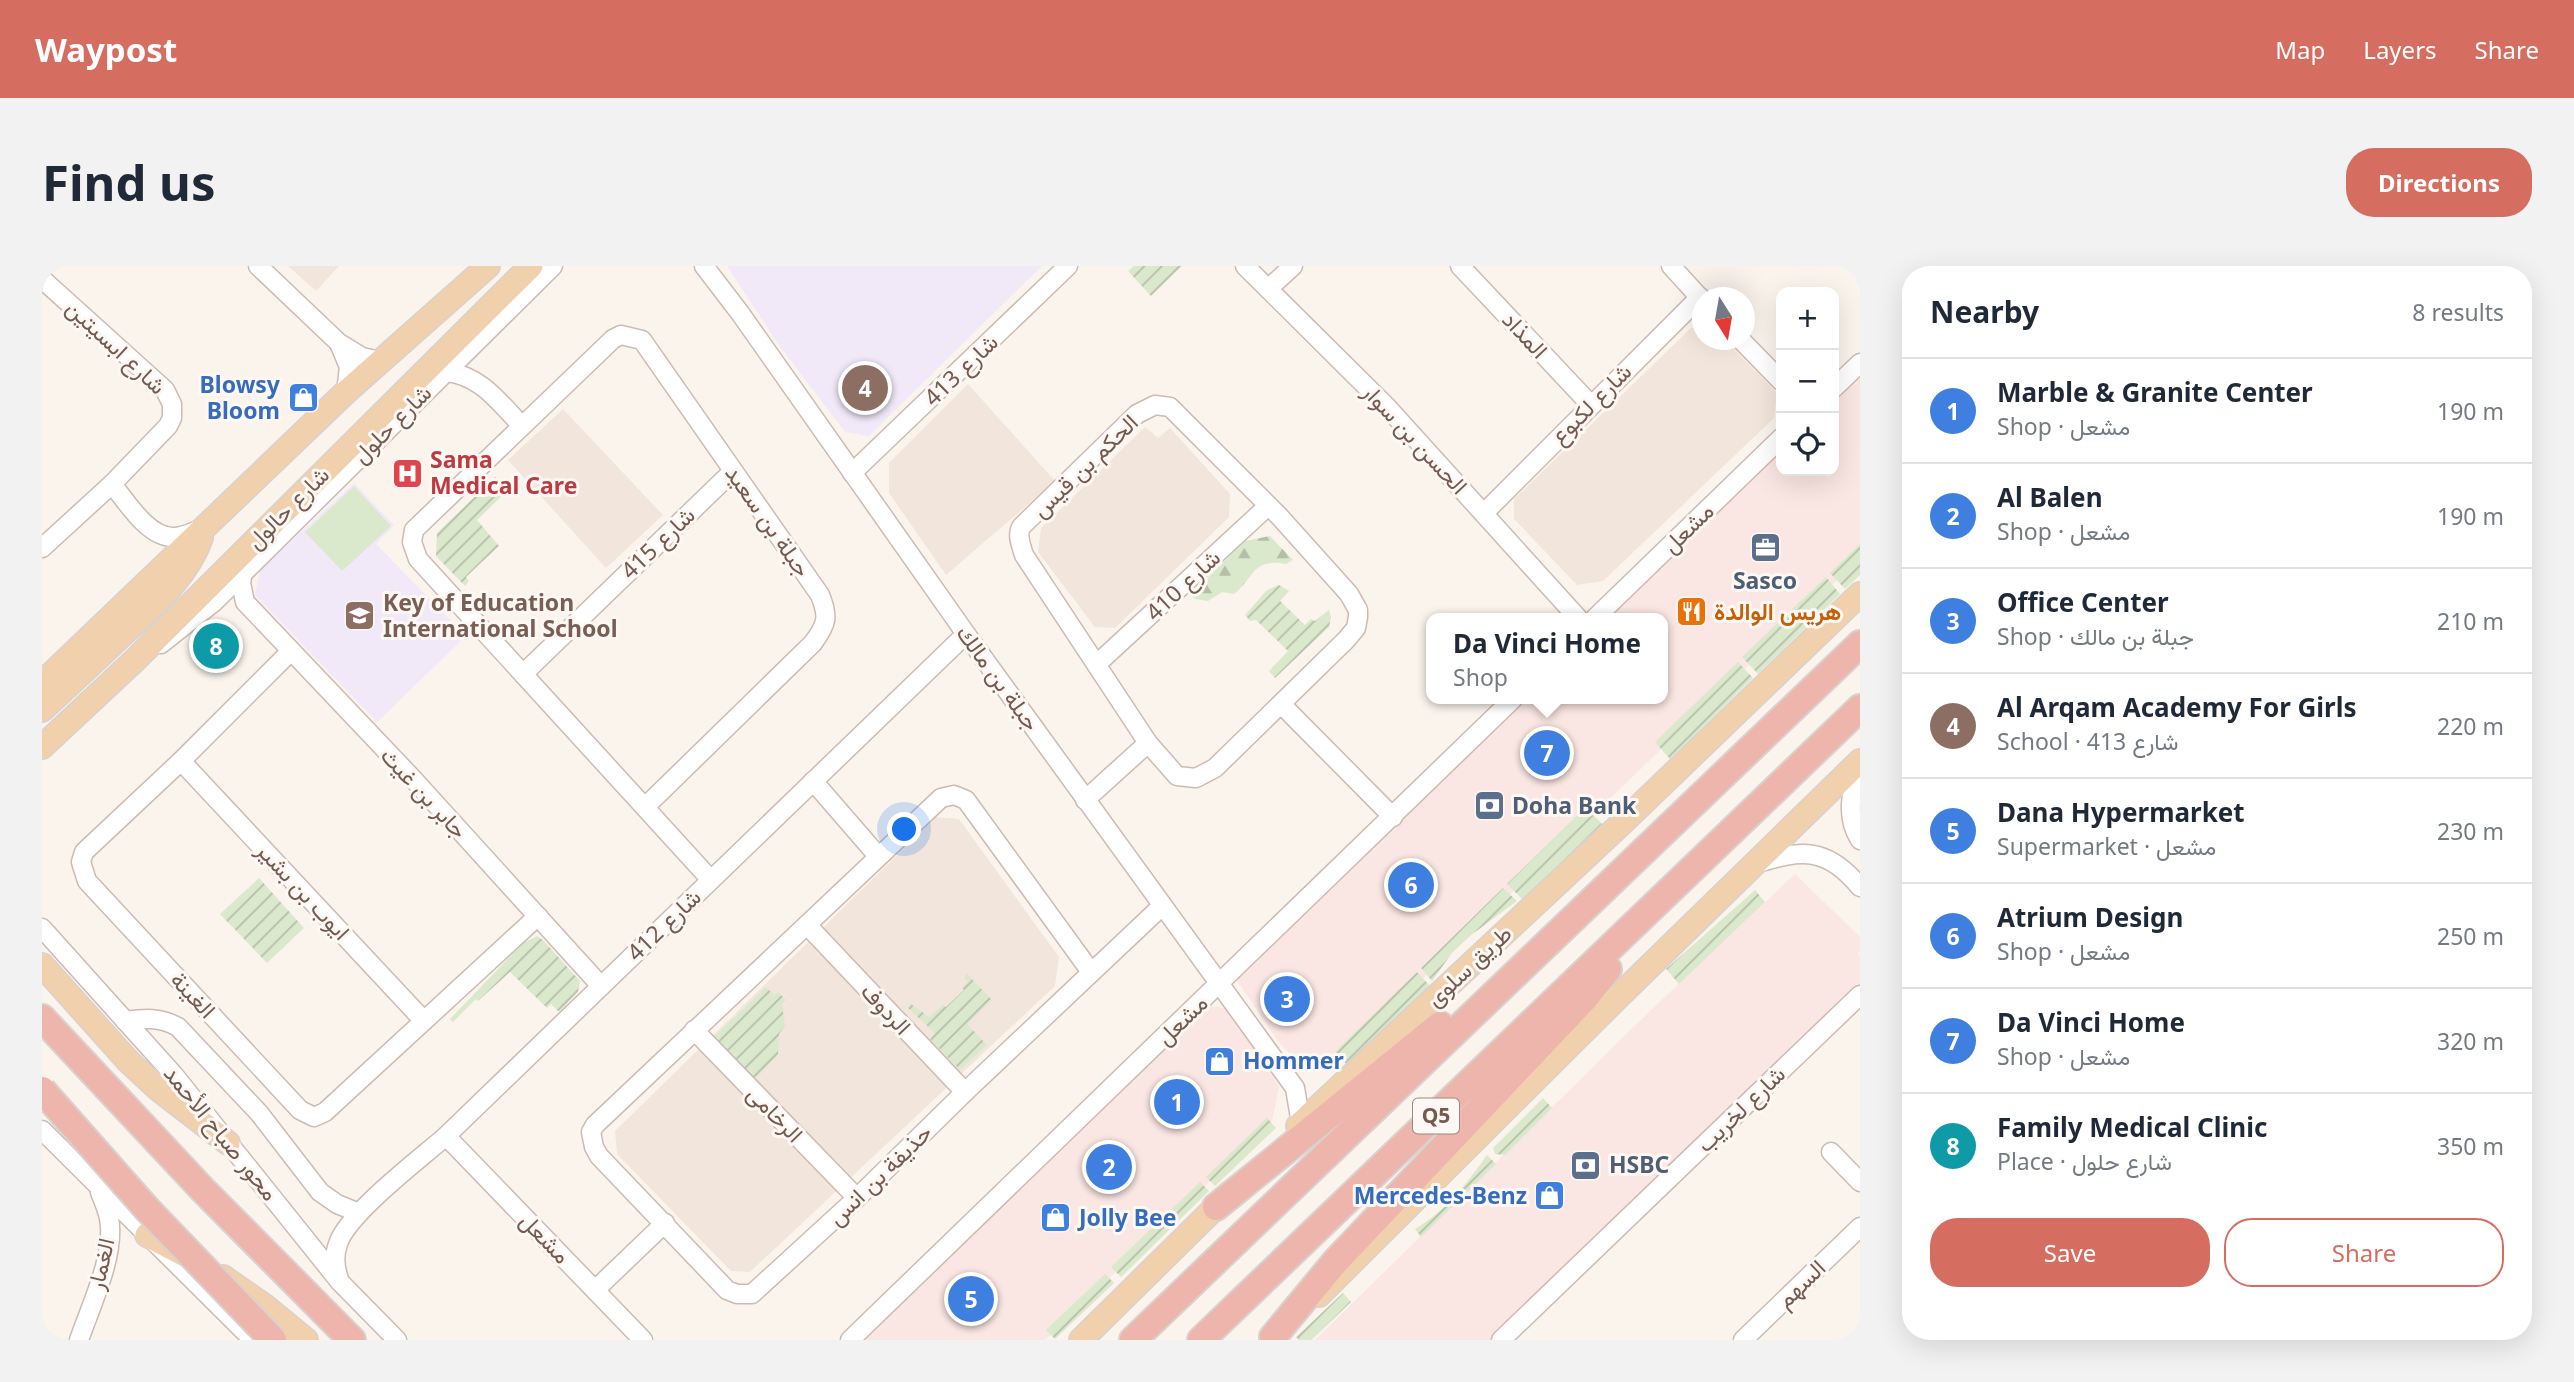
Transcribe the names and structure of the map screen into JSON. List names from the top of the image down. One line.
{"streets":{"highway":["طريق سلوى","Q5","محور صباح الأحمد"],"main road":["شارع حالول"],"street":["المذاد","شارع ابسيتين","شارع 413","شارع لكبوع","شارع حلول","الحسن بن سوار","الحكم بن قيس","جبلة بن سعيد","مشعل","شارع 415","شارع 410","جبلة بن مالك","جابر بن غيث","ايوب بن بشير","شارع 412","الغينة","الردوف","شارع لخريب","الرخامى","حذيفة بن انس","الغمار","السهم"]},"crossings":[["المذاد","شارع لكبوع"],["شارع 413","جبلة بن مالك"],["شارع لكبوع","الحسن بن سوار"],["شارع حلول","شارع حالول"],["الحكم بن قيس","شارع 410"],["جبلة بن سعيد","شارع 415"],["جبلة بن سعيد","شارع 412"],["مشعل","جبلة بن مالك"],["مشعل","شارع 412"],["جبلة بن مالك","شارع 412"],["جبلة بن مالك","طريق سلوى"],["جبلة بن مالك","حذيفة بن انس"],["جابر بن غيث","شارع 412"],["جابر بن غيث","الغينة"],["ايوب بن بشير","الغينة"],["شارع 412","محور صباح الأحمد"],["الردوف","حذيفة بن انس"],["الرخامى","حذيفة بن انس"]],"places":{"shop":["Blowsy Bloom","Hommer","Mercedes-Benz","Jolly Bee"],"hospital":["Sama Medical Care"],"office":["Sasco"],"restaurant":["هريس الوالدة"],"school or university":["Key of Education International School"],"bank":["Doha Bank","HSBC"]},"north":"bottom","page":{"header":"Waypost","nav":["Map","Layers","Share"],"buttons":["Directions",["Save","Share"]],"title":"Find us","heading":["Nearby","8 results"],"map_buttons":["+","−"],"list":[{"mark":"1","name":"Marble & Granite Center","note":"Shop · مشعل","value":"190 m"},{"mark":"2","name":"Al Balen","note":"Shop · مشعل","value":"190 m"},{"mark":"3","name":"Office Center","note":"Shop · جبلة بن مالك","value":"210 m"},{"mark":"4","name":"Al Arqam Academy For Girls","note":"School · شارع 413","value":"220 m"},{"mark":"5","name":"Dana Hypermarket","note":"Supermarket · مشعل","value":"230 m"},{"mark":"6","name":"Atrium Design","note":"Shop · مشعل","value":"250 m"},{"mark":"7","name":"Da Vinci Home","note":"Shop · مشعل","value":"320 m"},{"mark":"8","name":"Family Medical Clinic","note":"Place · شارع حلول","value":"350 m"}],"pins":["4","8","7","6","3","1","2","5"],"popup":["Da Vinci Home","Shop"]}}
